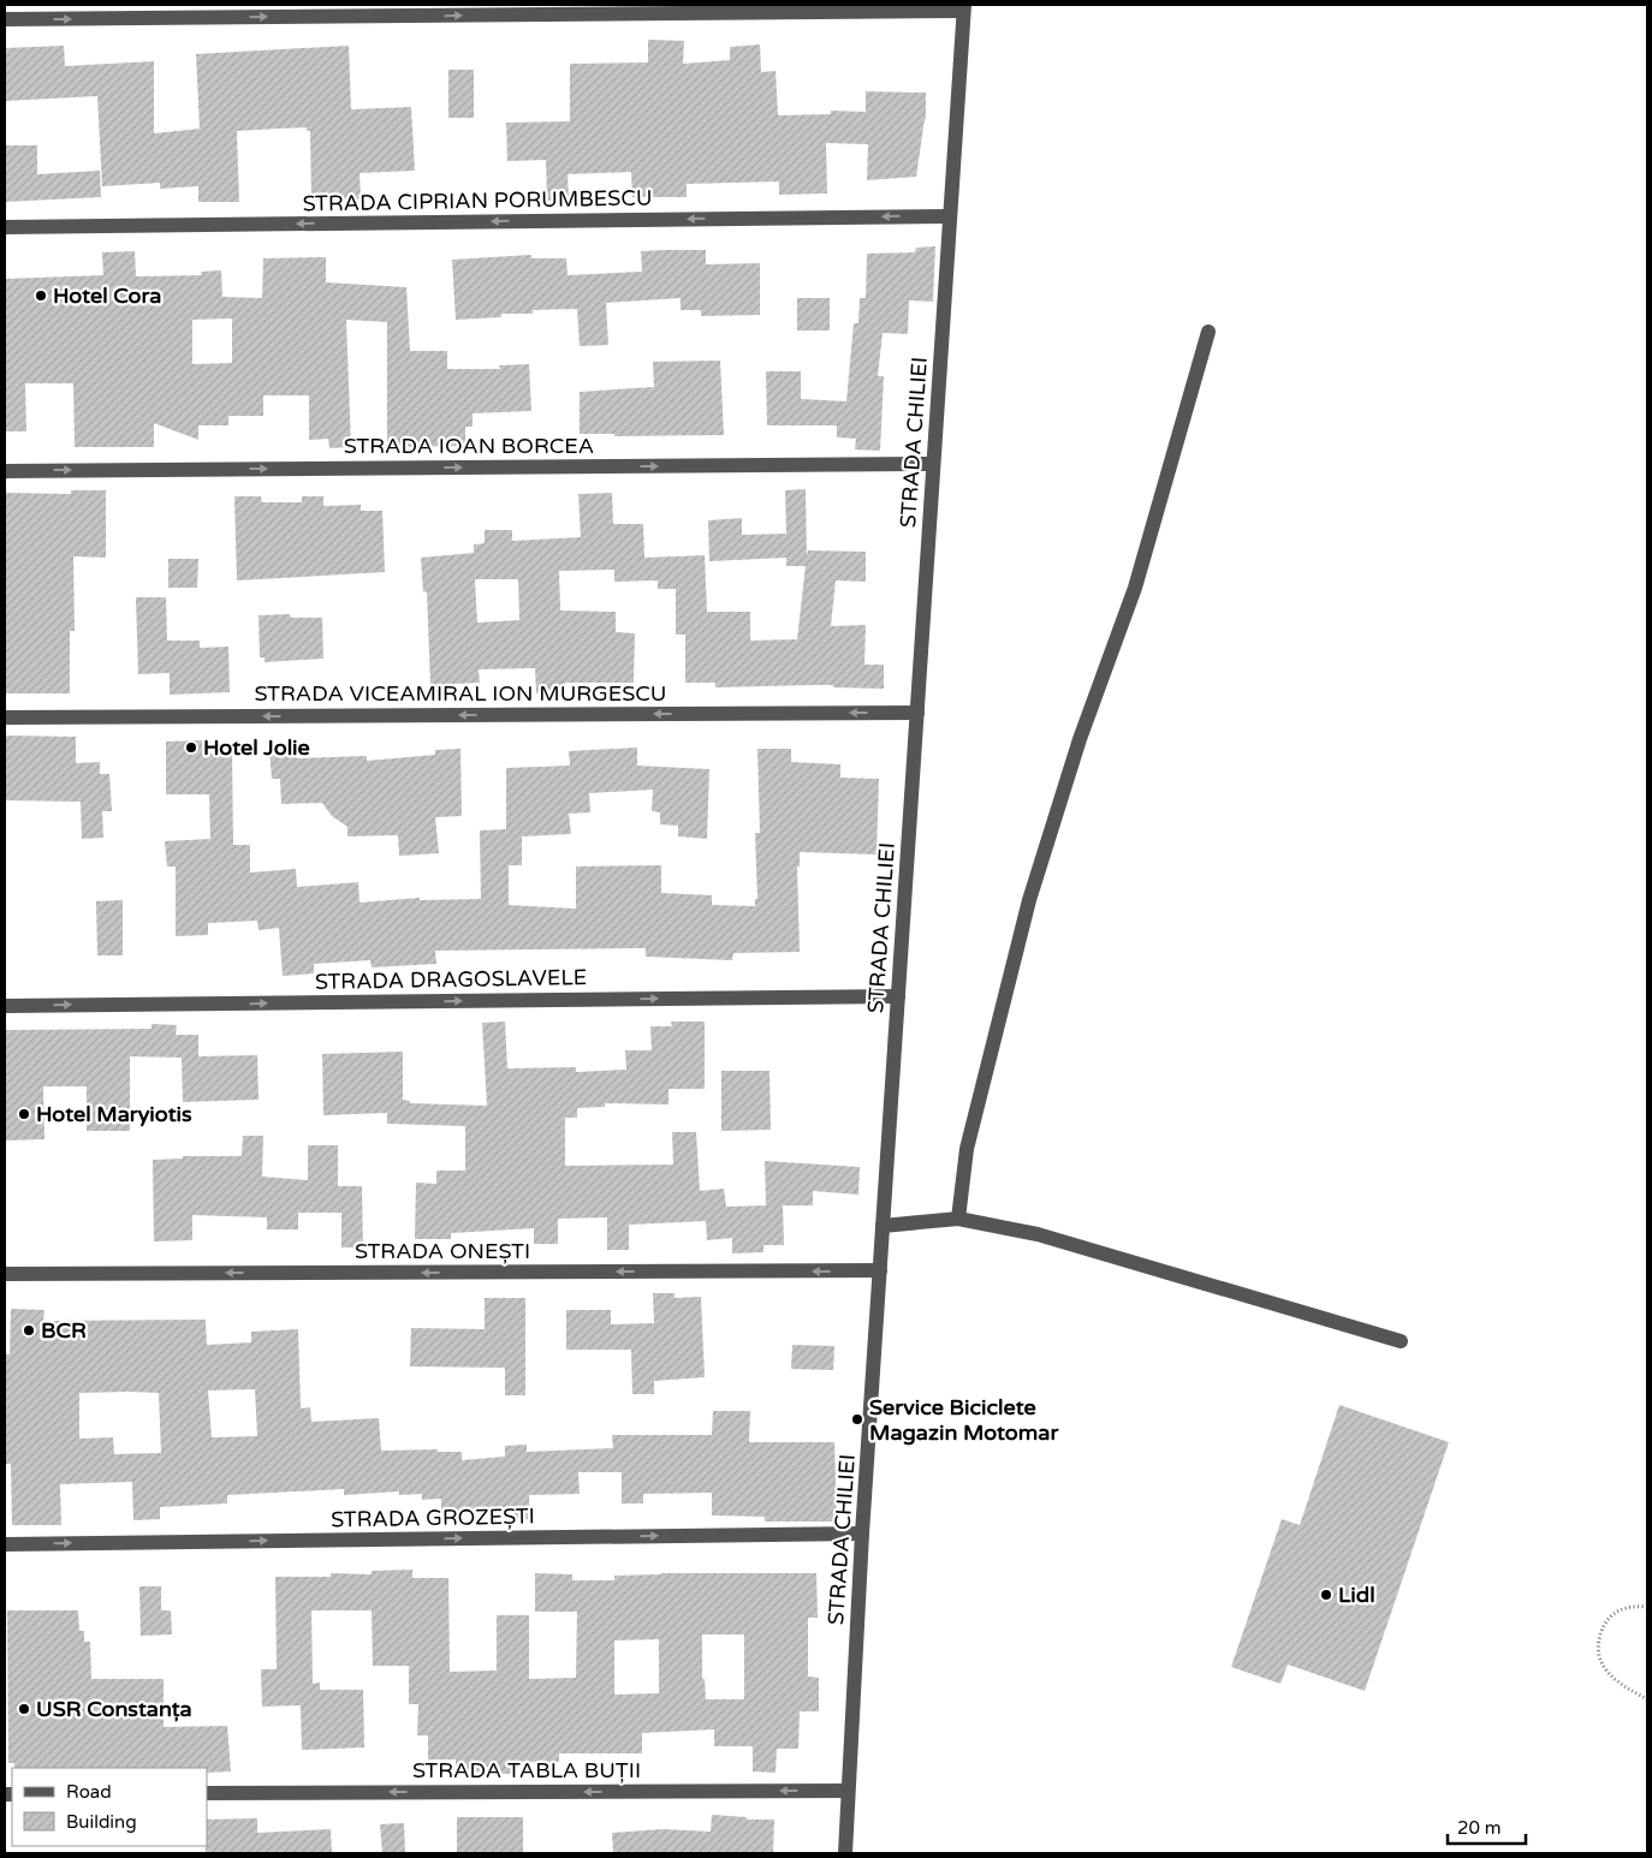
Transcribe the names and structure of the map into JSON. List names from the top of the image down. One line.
{"streets":{"street":["STRADA CIPRIAN PORUMBESCU","STRADA CHILIEI","STRADA IOAN BORCEA","STRADA VICEAMIRAL ION MURGESCU","STRADA DRAGOSLAVELE","STRADA ONEȘTI","STRADA GROZEȘTI","STRADA TABLA BUȚII"]},"crossings":[["STRADA CIPRIAN PORUMBESCU","STRADA CHILIEI"],["STRADA CHILIEI","STRADA IOAN BORCEA"],["STRADA CHILIEI","STRADA VICEAMIRAL ION MURGESCU"],["STRADA CHILIEI","STRADA DRAGOSLAVELE"],["STRADA CHILIEI","STRADA ONEȘTI"],["STRADA CHILIEI","STRADA GROZEȘTI"],["STRADA CHILIEI","STRADA TABLA BUȚII"]],"one_way":["STRADA CIPRIAN PORUMBESCU","STRADA IOAN BORCEA","STRADA VICEAMIRAL ION MURGESCU","STRADA DRAGOSLAVELE","STRADA ONEȘTI","STRADA GROZEȘTI","STRADA TABLA BUȚII"],"places":["Hotel Cora","Hotel Jolie","Hotel Maryiotis","BCR","Service Biciclete Magazin Motomar","Lidl","USR Constanța"],"legend":["Road","Building"],"scale_bar":"20 m"}
